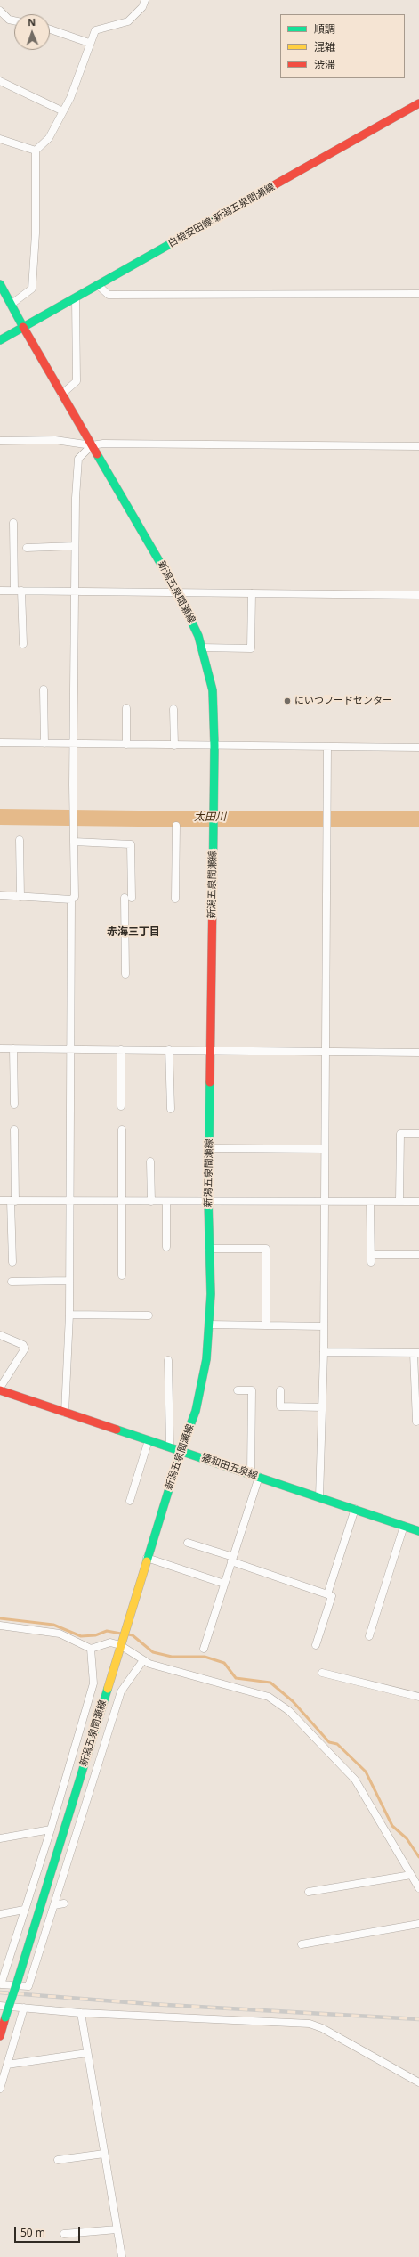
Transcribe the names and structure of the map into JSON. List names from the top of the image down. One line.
{"streets":{"main road":["白根安田線;新潟五泉間瀬線","新潟五泉間瀬線","猿和田五泉線"]},"crossings":[["白根安田線;新潟五泉間瀬線","新潟五泉間瀬線"],["新潟五泉間瀬線","猿和田五泉線"]],"districts":["赤海三丁目"],"water":["太田川"],"places":["にいつフードセンター"],"legend":["順調","混雑","渋滞"],"scale_bar":"50 m","north":"top"}
